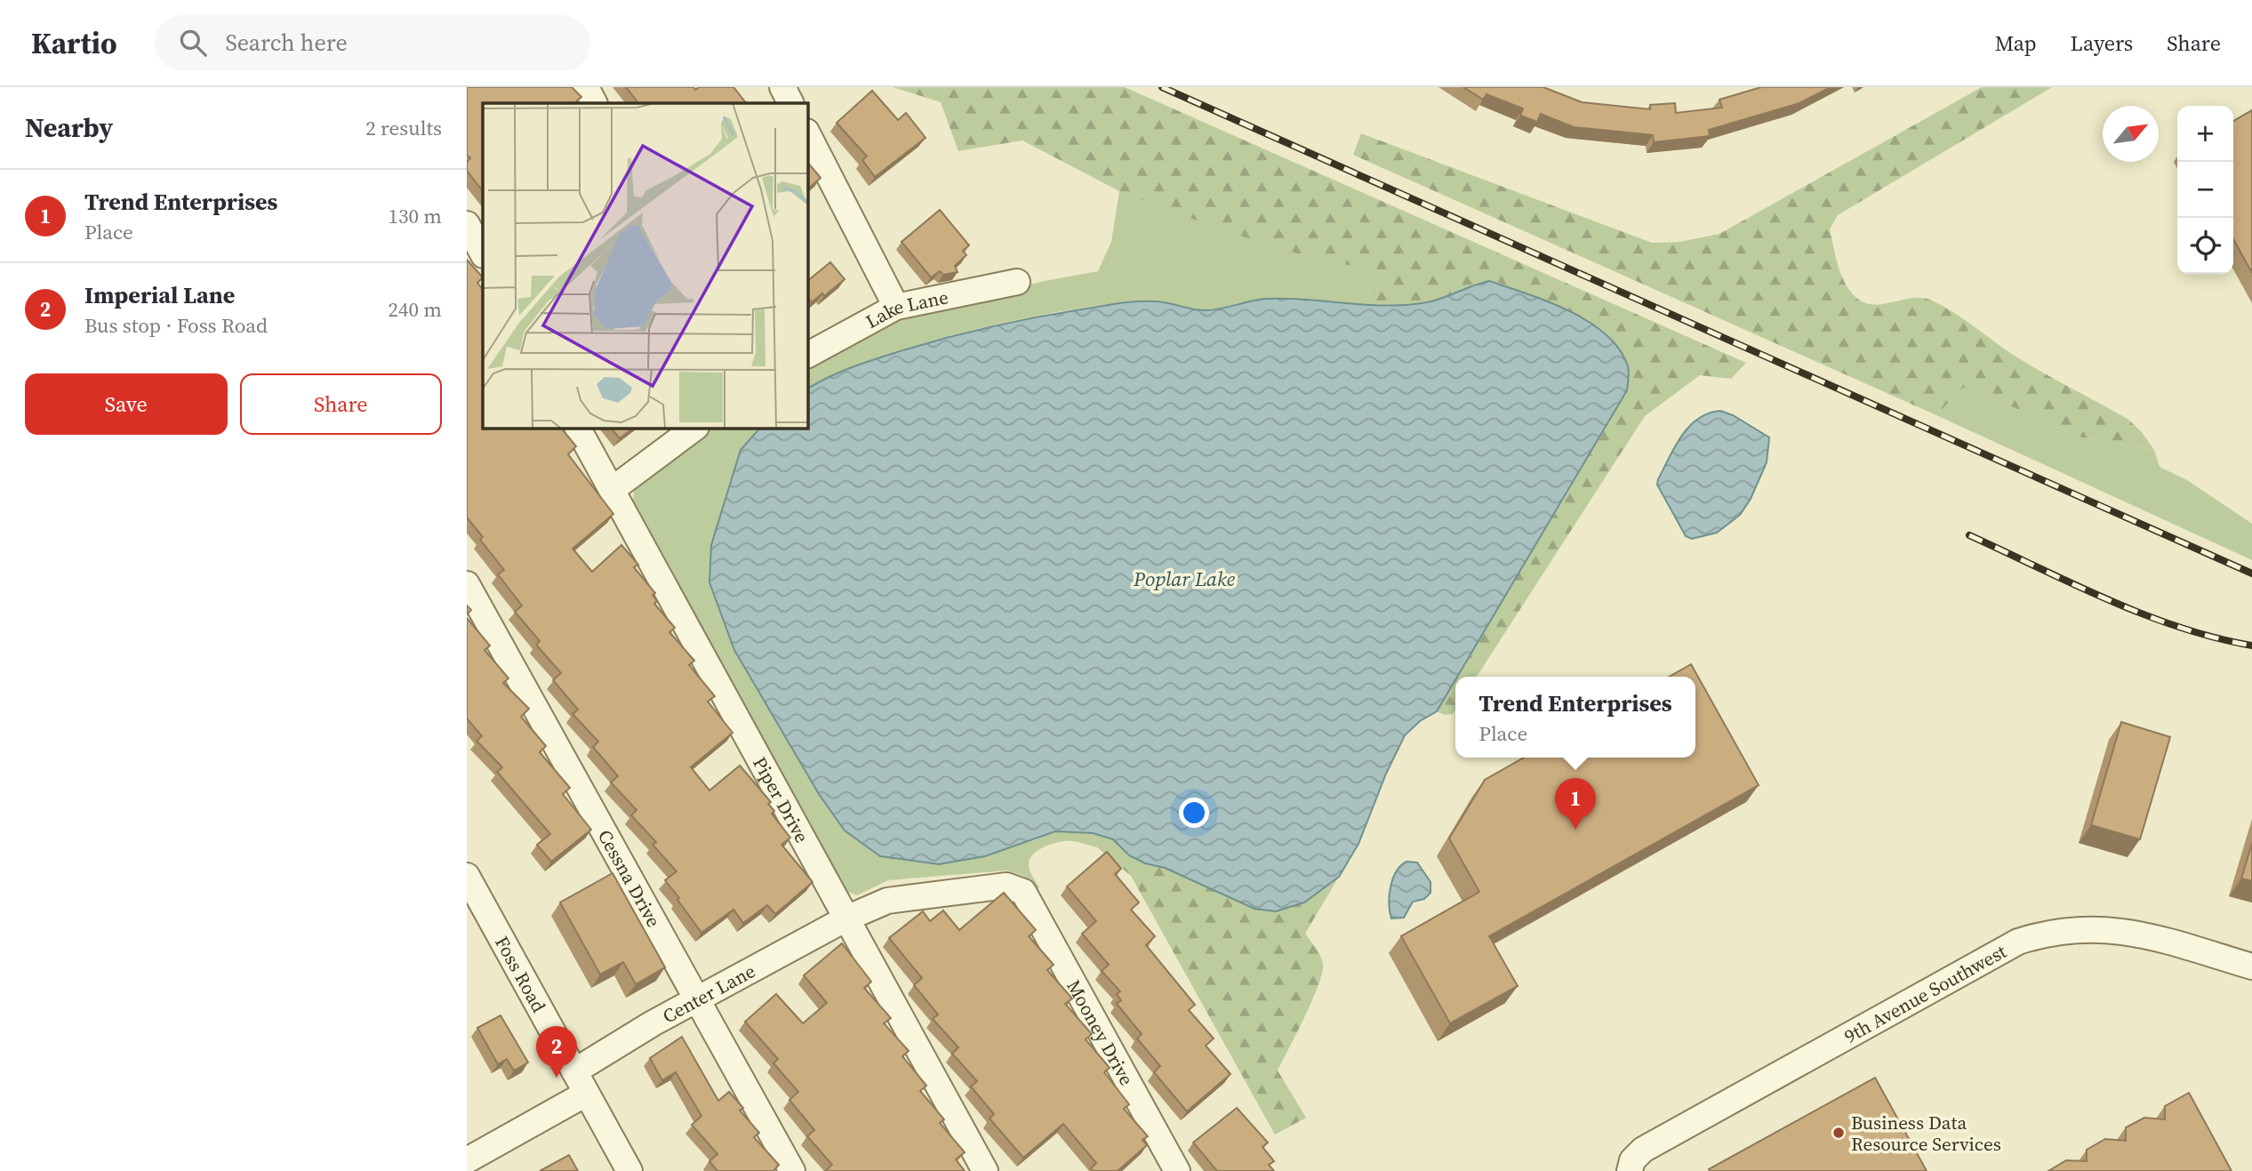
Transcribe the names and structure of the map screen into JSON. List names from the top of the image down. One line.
{"streets":{"street":["Lake Lane","Piper Drive","Cessna Drive","Foss Road","Center Lane","9th Avenue Southwest","Mooney Drive"]},"crossings":[["Piper Drive","Center Lane"],["Cessna Drive","Center Lane"],["Foss Road","Center Lane"],["Center Lane","Mooney Drive"]],"water":["Poplar Lake"],"places":["Business Data Resource Services"],"north":"top right","page":{"header":"Kartio","search":"Search here","nav":["Map","Layers","Share"],"heading":["Nearby","2 results"],"map_buttons":["+","−"],"list":[{"mark":"1","name":"Trend Enterprises","note":"Place","value":"130 m"},{"mark":"2","name":"Imperial Lane","note":"Bus stop · Foss Road","value":"240 m"}],"buttons":["Save","Share"],"popup":["Trend Enterprises","Place"],"pins":["1","2"]}}
